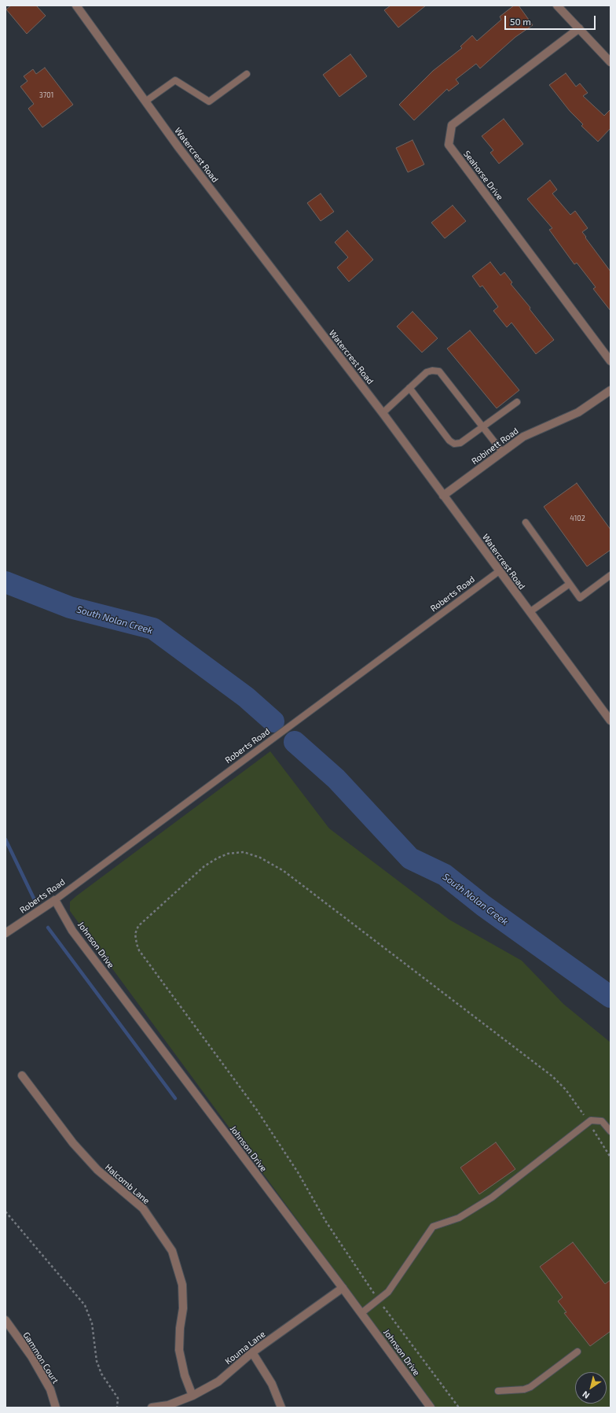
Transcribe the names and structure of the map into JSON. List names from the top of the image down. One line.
{"streets":{"street":["Watercrest Road","Seahorse Drive","Robinett Road","Roberts Road","Johnson Drive","Halcomb Lane","Kouma Lane","Gammon Court"]},"crossings":[["Watercrest Road","Robinett Road"],["Watercrest Road","Roberts Road"],["Roberts Road","Johnson Drive"],["Johnson Drive","Kouma Lane"],["Halcomb Lane","Kouma Lane"]],"water":["South Nolan Creek"],"house_numbers":["3701","4102"],"scale_bar":"50 m","north":"bottom left"}
